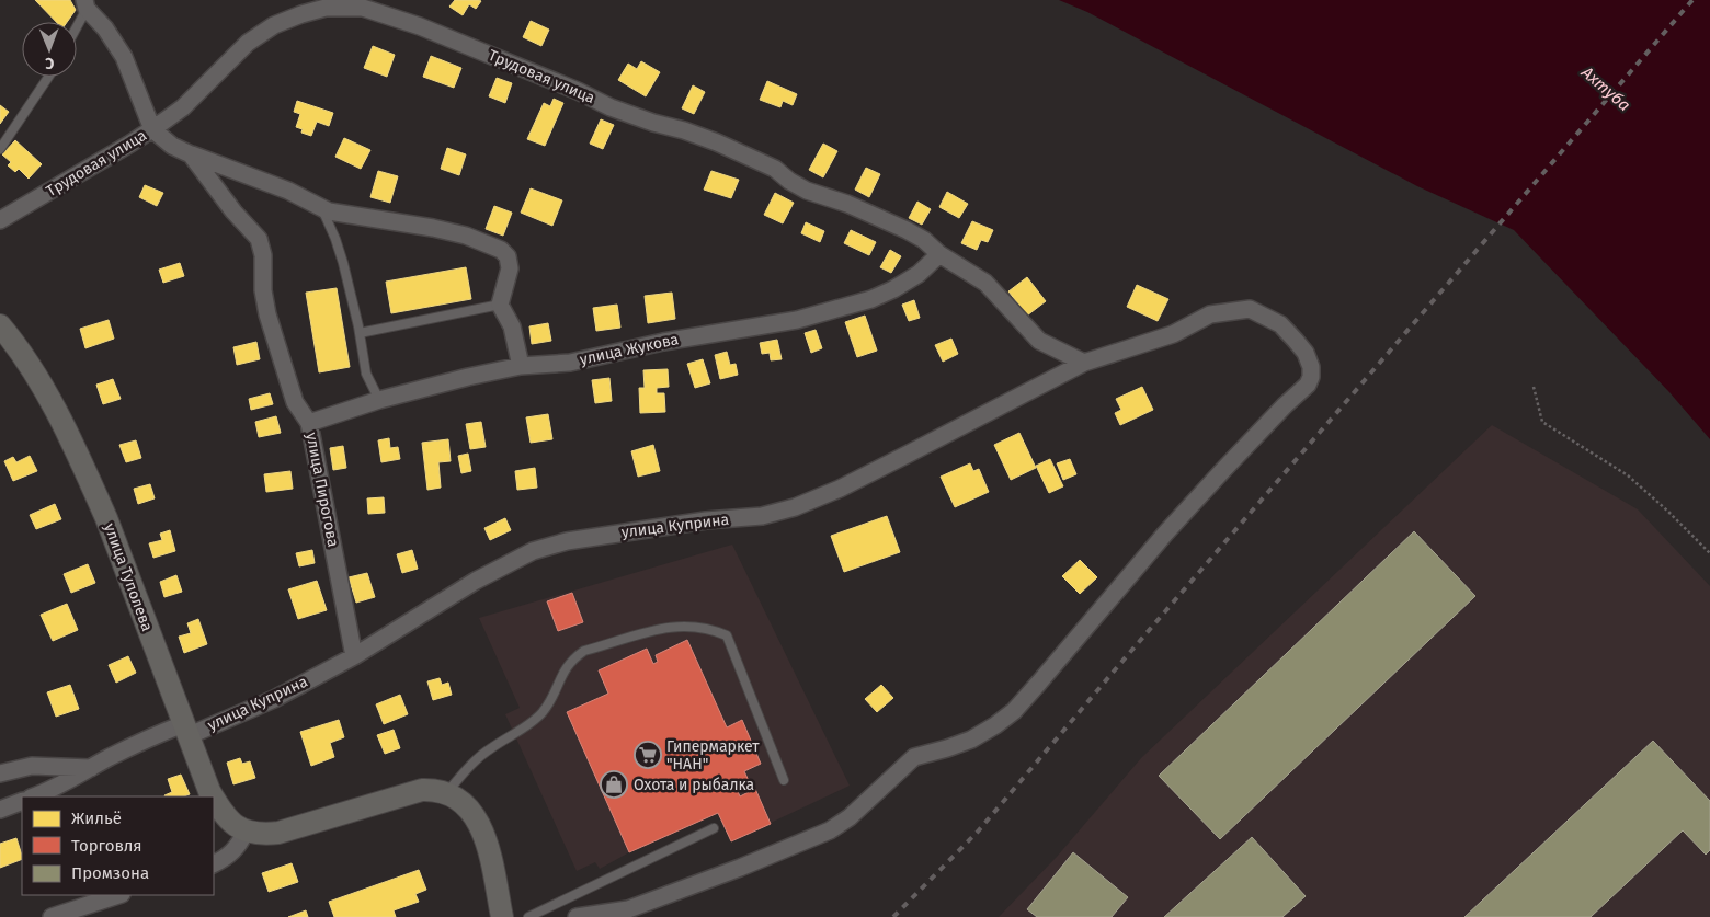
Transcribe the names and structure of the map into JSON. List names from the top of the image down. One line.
{"streets":{"main road":["улица Туполева"],"street":["Трудовая улица","улица Жукова","улица Пирогова","улица Куприна"]},"crossings":[["Трудовая улица","улица Жукова"],["Трудовая улица","улица Пирогова"],["Трудовая улица","улица Куприна"],["улица Жукова","улица Пирогова"],["улица Пирогова","улица Куприна"],["улица Куприна","улица Туполева"]],"water":["Ахтуба"],"places":{"supermarket":["Гипермаркет \"НАН\""],"shop":["Охота и рыбалка"]},"legend":["Жильё","Торговля","Промзона"],"north":"bottom"}
